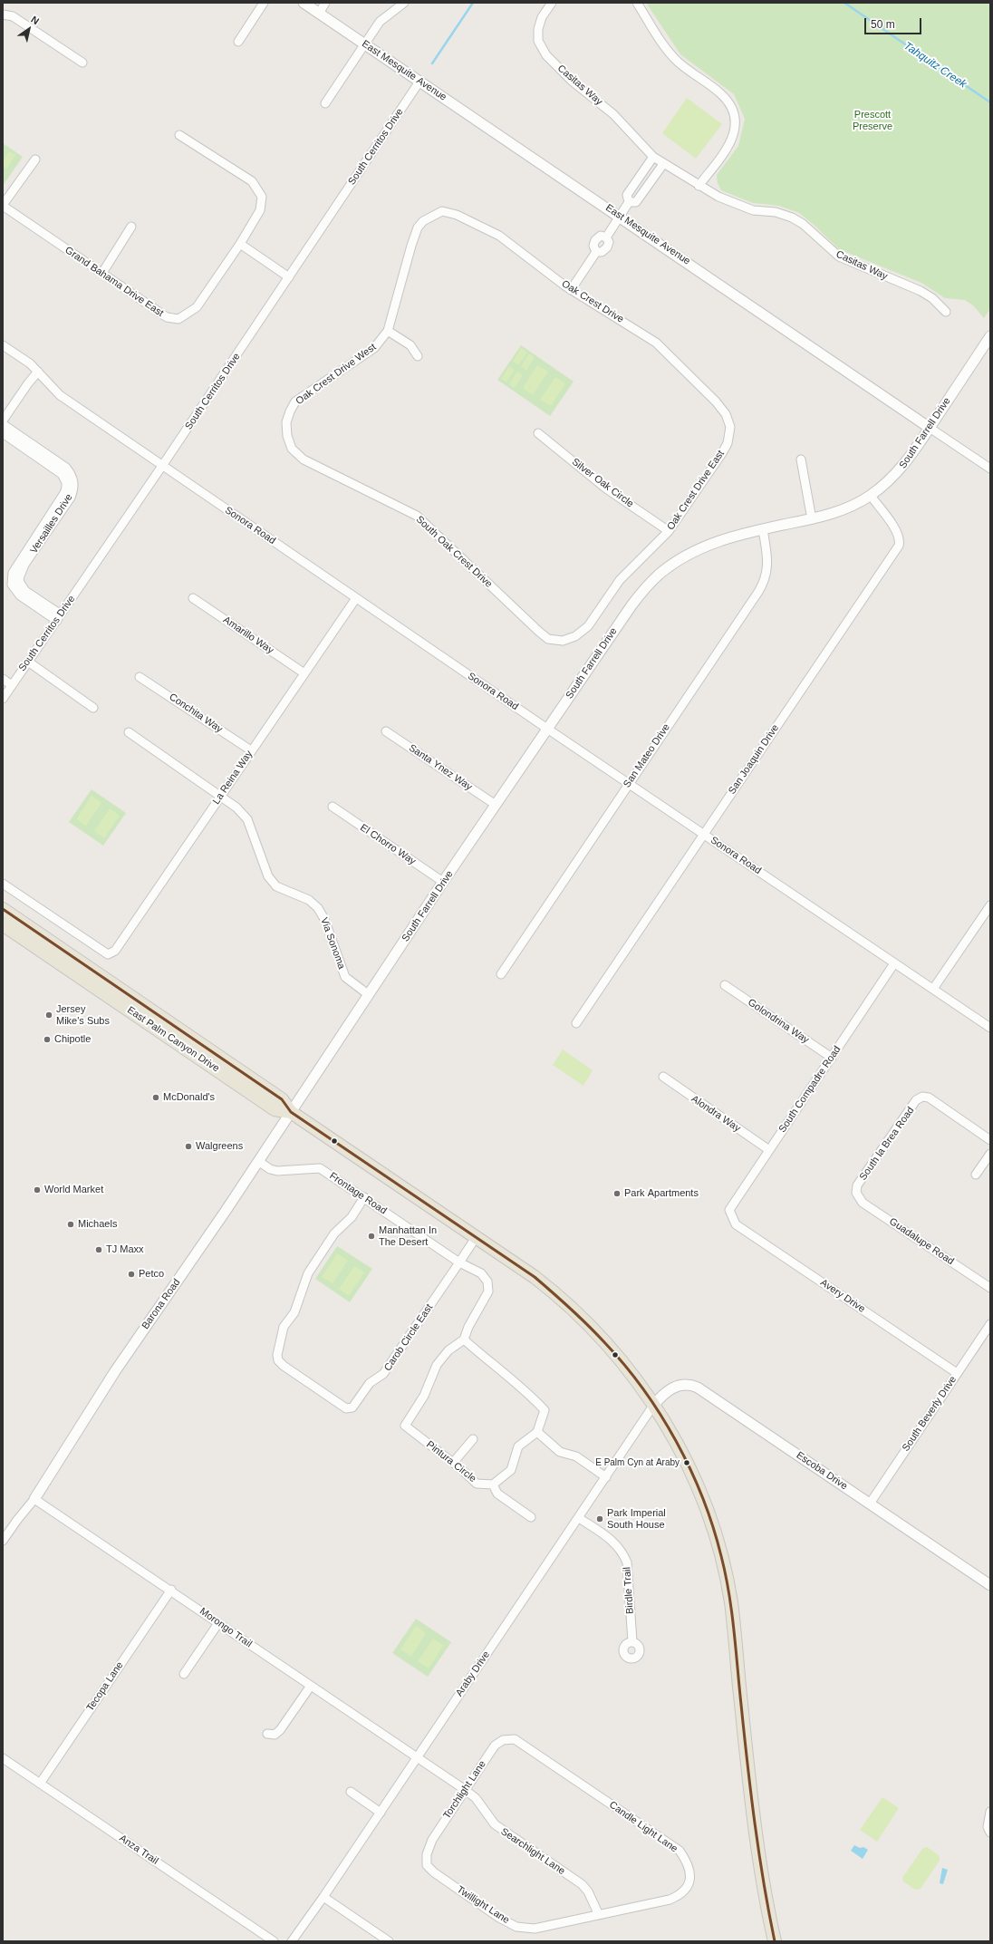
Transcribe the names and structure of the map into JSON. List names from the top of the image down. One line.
{"streets":{"main road":["East Palm Canyon Drive"],"street":["East Mesquite Avenue","Casitas Way","South Cerritos Drive","Grand Bahama Drive East","Oak Crest Drive","Oak Crest Drive West","South Farrell Drive","Silver Oak Circle","Oak Crest Drive East","Versailles Drive","Sonora Road","South Oak Crest Drive","Amarillo Way","Conchita Way","San Mateo Drive","San Joaquin Drive","Santa Ynez Way","La Reina Way","El Chorro Way","Via Sonoma","Golondrina Way","South Compadre Road","Alondra Way","South la Brea Road","Frontage Road","Guadalupe Road","Avery Drive","Barona Road","Carob Circle East","South Beverly Drive","Pintura Circle","Escoba Drive","Birdle Trail","Morongo Trail","Araby Drive","Tecopa Lane","Torchlight Lane","Candle Light Lane","Anza Trail","Searchlight Lane","Twillight Lane"]},"crossings":[["East Mesquite Avenue","South Cerritos Drive"],["East Mesquite Avenue","South Farrell Drive"],["South Cerritos Drive","Versailles Drive"],["South Cerritos Drive","Sonora Road"],["Oak Crest Drive","Oak Crest Drive West"],["Oak Crest Drive","Oak Crest Drive East"],["Oak Crest Drive West","South Oak Crest Drive"],["South Farrell Drive","Sonora Road"],["South Farrell Drive","San Mateo Drive"],["South Farrell Drive","San Joaquin Drive"],["South Farrell Drive","Santa Ynez Way"],["South Farrell Drive","El Chorro Way"],["South Farrell Drive","Via Sonoma"],["South Farrell Drive","East Palm Canyon Drive"],["South Farrell Drive","Barona Road"],["Silver Oak Circle","Oak Crest Drive East"],["Oak Crest Drive East","South Oak Crest Drive"],["Sonora Road","San Mateo Drive"],["Sonora Road","San Joaquin Drive"],["Sonora Road","La Reina Way"],["Sonora Road","South Compadre Road"],["Amarillo Way","La Reina Way"],["Conchita Way","La Reina Way"],["La Reina Way","Via Sonoma"],["Golondrina Way","South Compadre Road"],["East Palm Canyon Drive","Barona Road"],["East Palm Canyon Drive","Escoba Drive"],["East Palm Canyon Drive","Araby Drive"],["South Compadre Road","Alondra Way"],["South Compadre Road","Avery Drive"],["South la Brea Road","Guadalupe Road"],["Frontage Road","Barona Road"],["Frontage Road","Carob Circle East"],["Avery Drive","South Beverly Drive"],["Barona Road","Morongo Trail"],["South Beverly Drive","Escoba Drive"],["Escoba Drive","Araby Drive"],["Birdle Trail","Araby Drive"],["Morongo Trail","Araby Drive"],["Morongo Trail","Tecopa Lane"],["Morongo Trail","Searchlight Lane"],["Araby Drive","Searchlight Lane"],["Tecopa Lane","Anza Trail"],["Torchlight Lane","Candle Light Lane"],["Torchlight Lane","Searchlight Lane"],["Torchlight Lane","Twillight Lane"],["Candle Light Lane","Searchlight Lane"],["Candle Light Lane","Twillight Lane"],["Searchlight Lane","Twillight Lane"]],"water":["Tahquitz Creek"],"parks":["Prescott Preserve"],"places":["Jersey Mike's Subs","Chipotle","McDonald's","Walgreens","World Market","Park Apartments","Michaels","Manhattan In The Desert","TJ Maxx","Petco","E Palm Cyn at Araby","Park Imperial South House"],"scale_bar":"50 m","north":"top right"}
